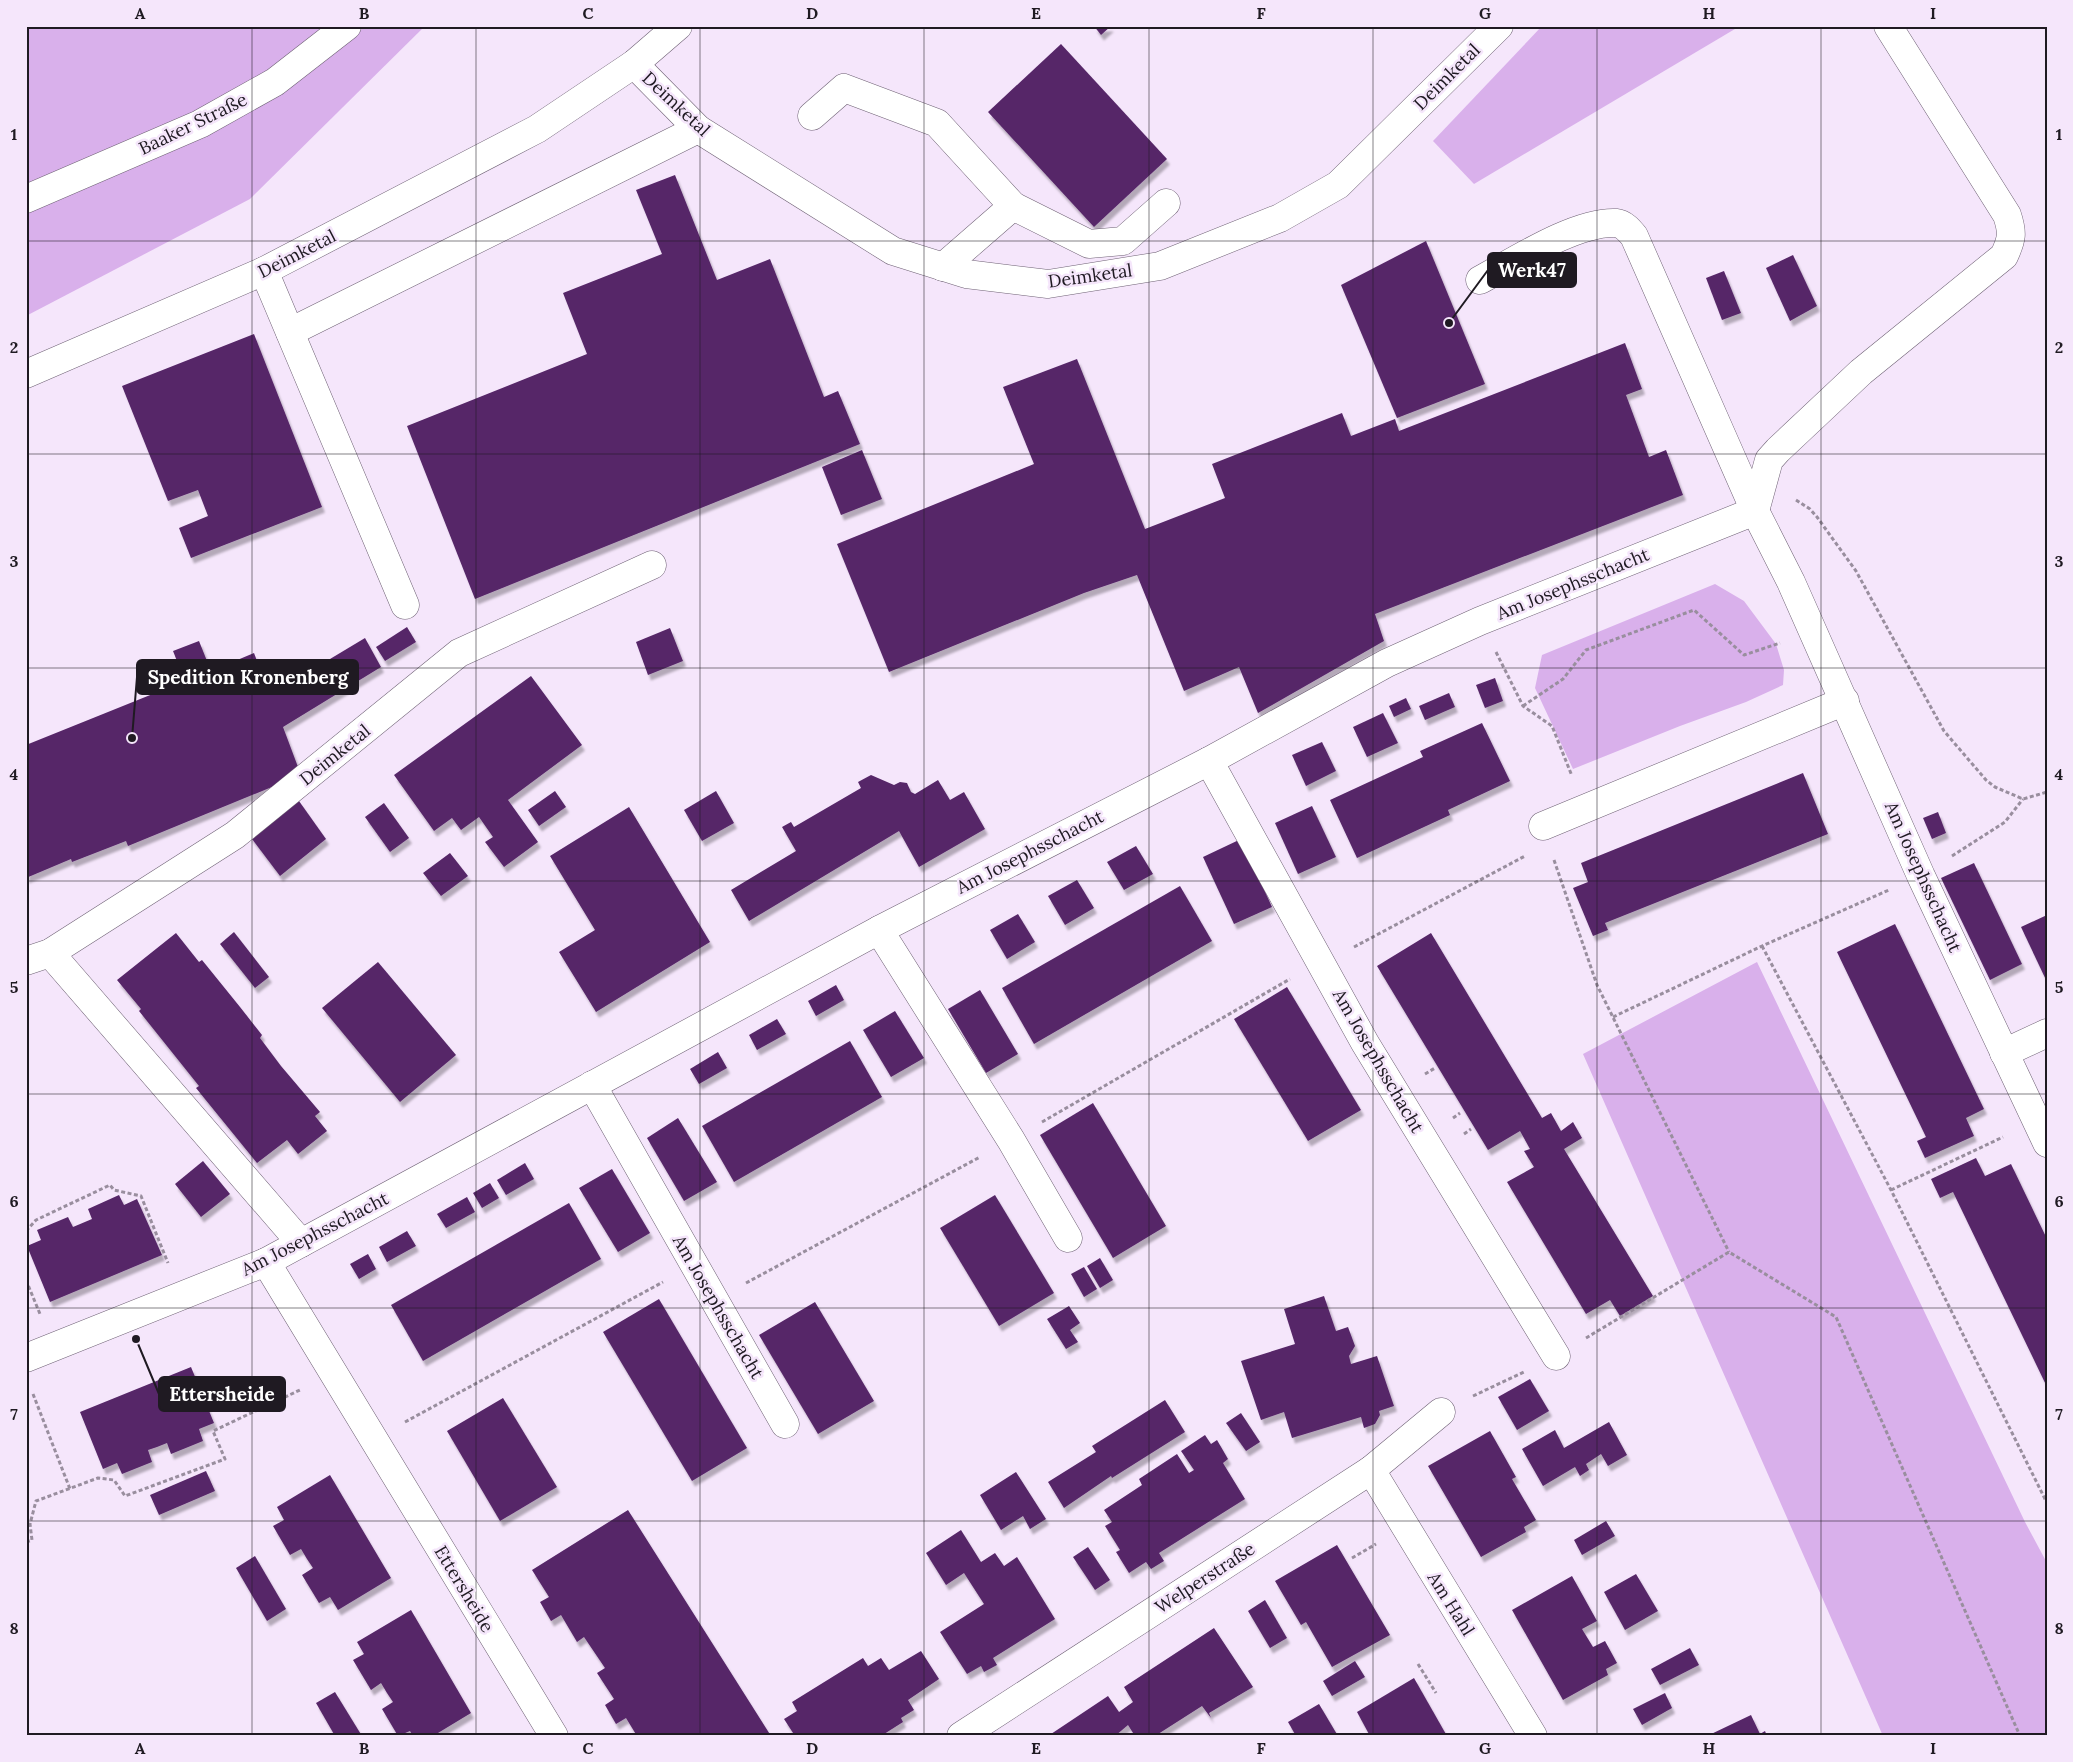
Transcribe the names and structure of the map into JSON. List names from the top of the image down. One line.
{"streets":{"street":["Deimketal","Baaker Straße","Am Josephsschacht","Welperstraße","Ettersheide","Am Hahl"]},"crossings":[["Am Josephsschacht","Ettersheide"],["Welperstraße","Am Hahl"]],"places":["Werk47","Spedition Kronenberg","Ettersheide"],"grid":{"columns":["A","B","C","D","E","F","G","H","I"],"rows":["1","2","3","4","5","6","7","8"]}}
